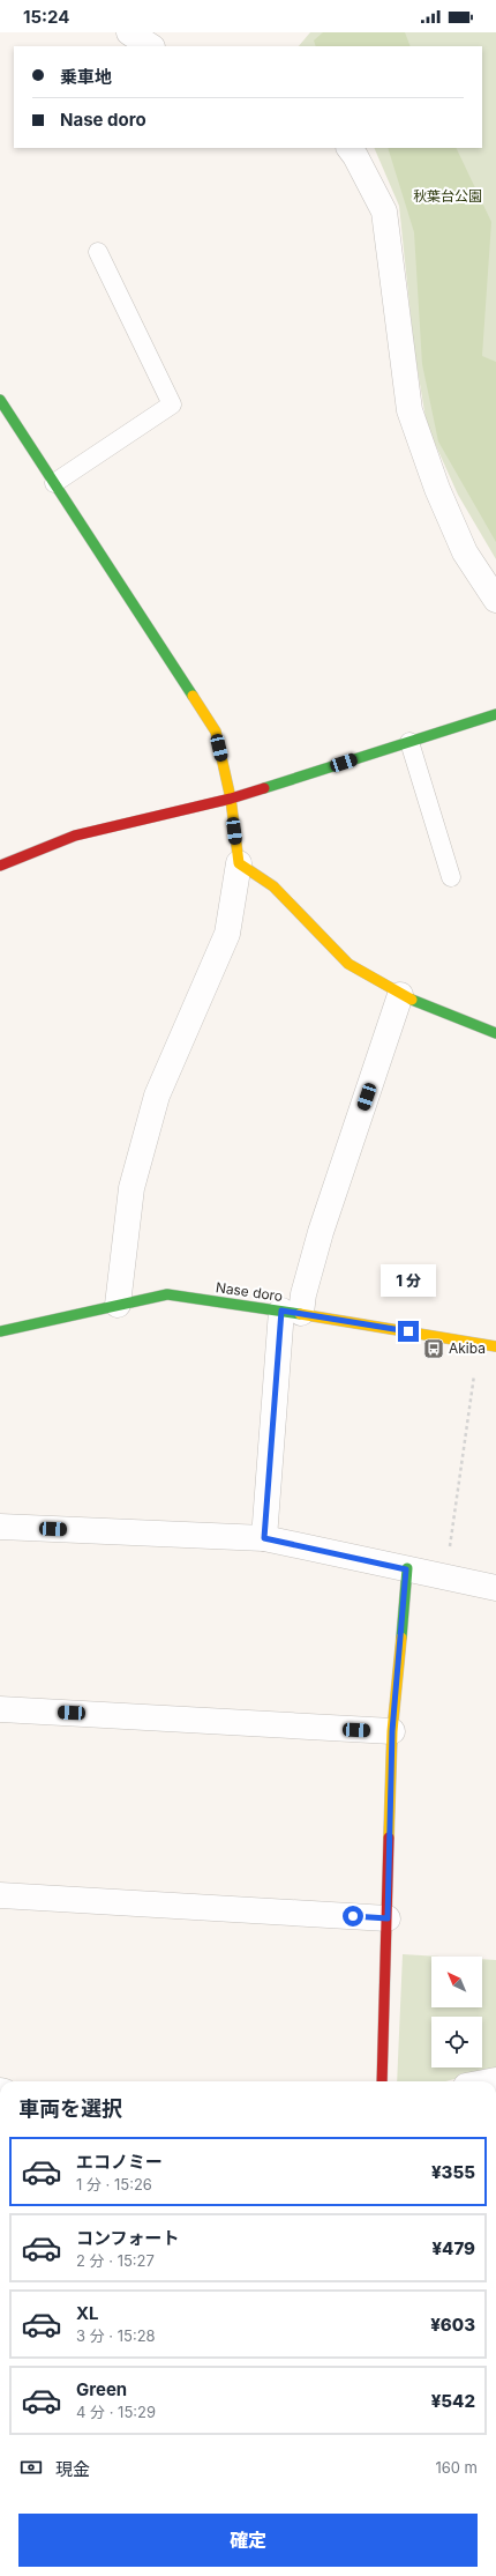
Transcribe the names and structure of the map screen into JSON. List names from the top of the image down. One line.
{"streets":{"street":["Nase doro"]},"parks":["秋葉台公園"],"places":{"bus stop":["Akiba"]},"north":"top left","page":{"status":"15:24","banner":["乗車地","Nase doro"],"bubble":"1 分","heading":"車両を選択","list":[{"name":"エコノミー","note":"1 分 · 15:26","value":"¥355"},{"name":"コンフォート","note":"2 分 · 15:27","value":"¥479"},{"name":"XL","note":"3 分 · 15:28","value":"¥603"},{"name":"Green","note":"4 分 · 15:29","value":"¥542"}],"pay":["現金","160 m"],"buttons":"確定"}}
